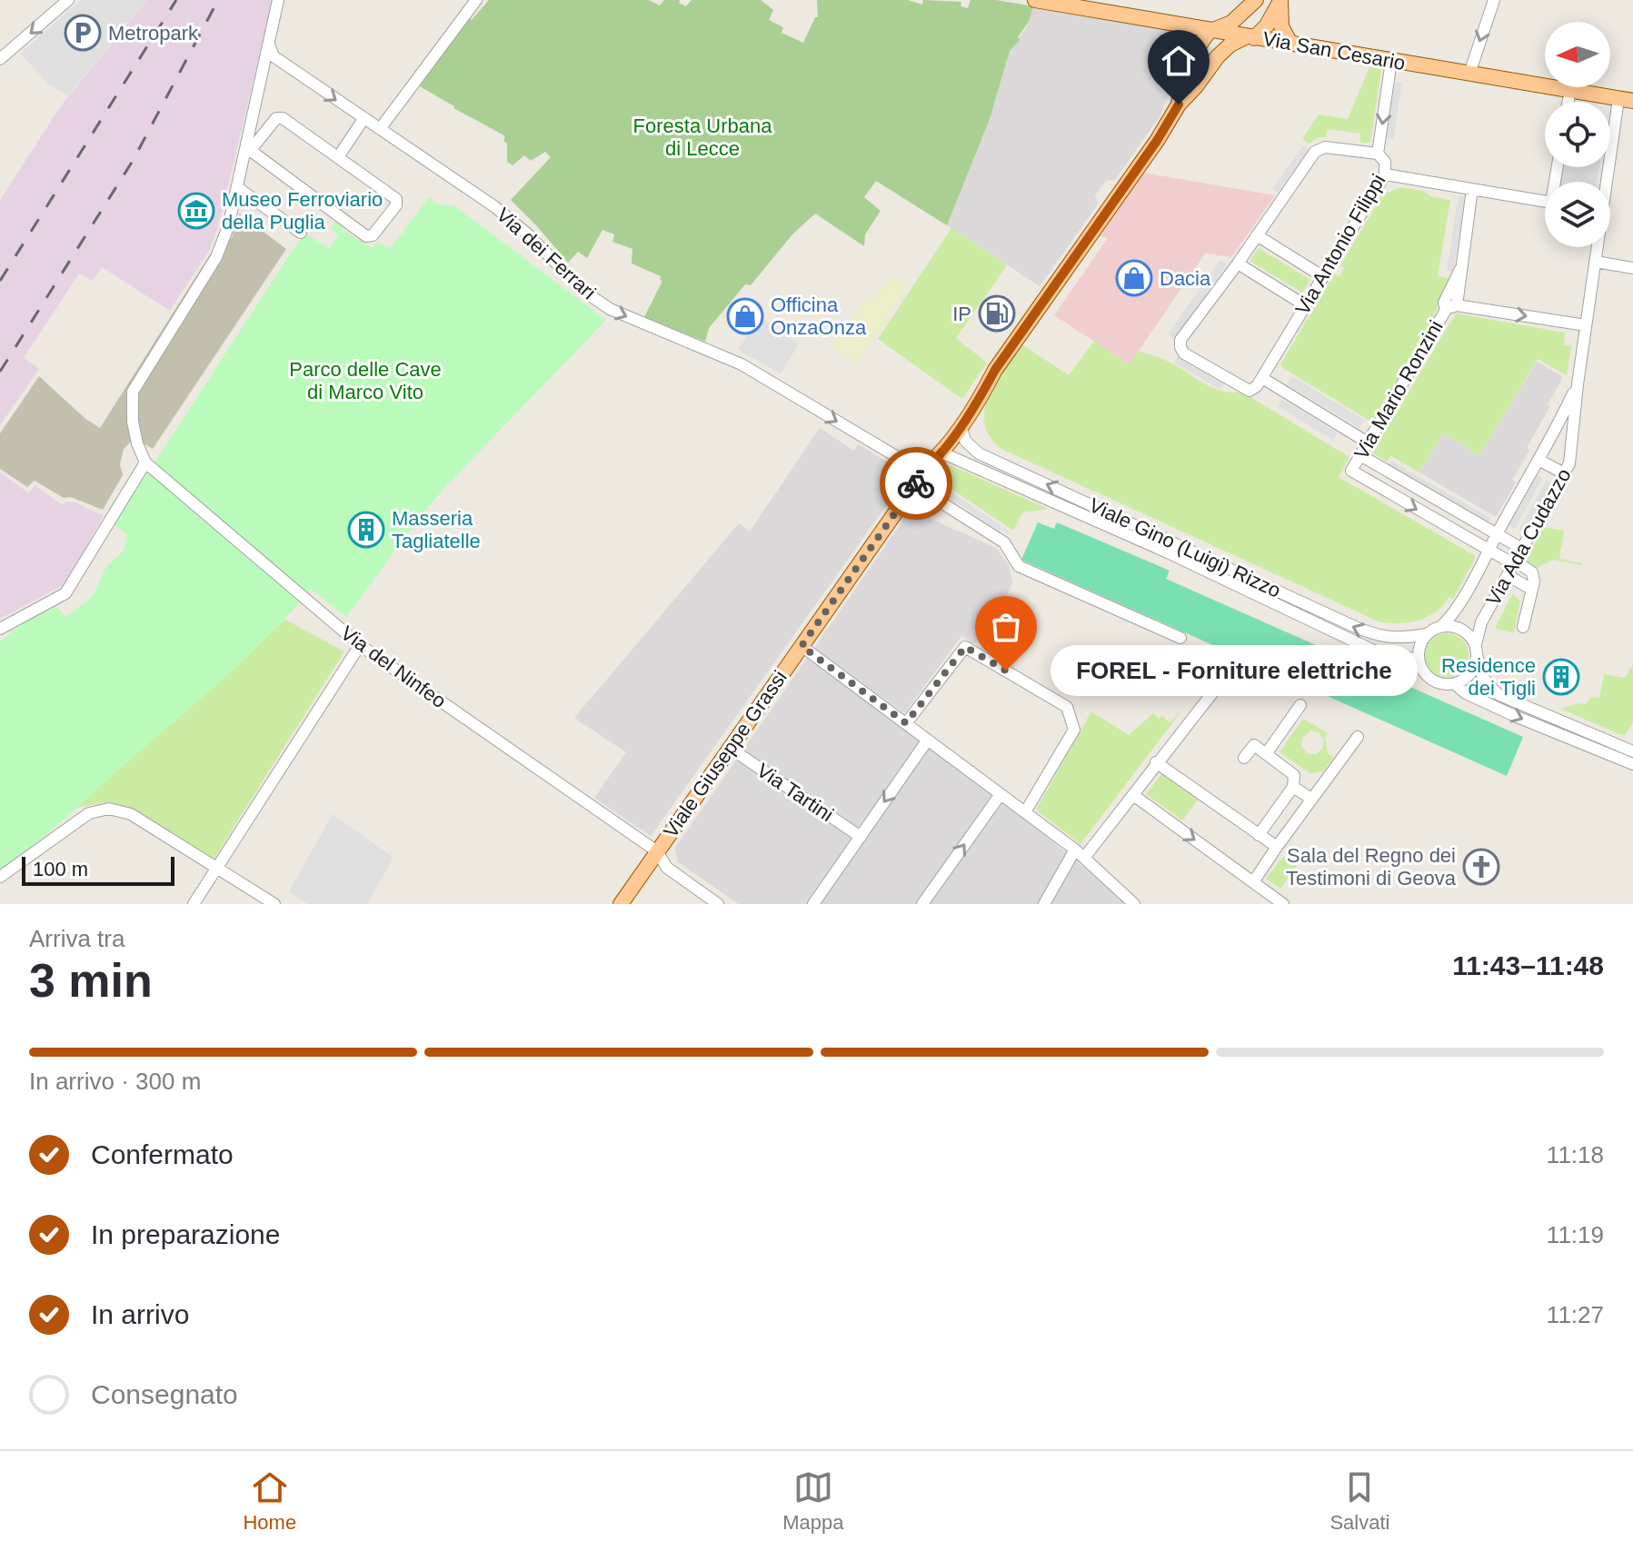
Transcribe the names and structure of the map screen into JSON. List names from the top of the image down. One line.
{"streets":{"main road":["Via San Cesario","Viale Giuseppe Grassi"],"street":["Via Antonio Filippi","Via dei Ferrari","Via Mario Ronzini","Via Ada Cudazzo","Viale Gino (Luigi) Rizzo","Via del Ninfeo","Via Tartini"]},"crossings":[["Via San Cesario","Via Antonio Filippi"],["Via San Cesario","Via Ada Cudazzo"],["Via San Cesario","Viale Giuseppe Grassi"],["Via dei Ferrari","Viale Gino (Luigi) Rizzo"],["Via dei Ferrari","Viale Giuseppe Grassi"],["Via Mario Ronzini","Via Ada Cudazzo"],["Via Ada Cudazzo","Viale Gino (Luigi) Rizzo"],["Viale Gino (Luigi) Rizzo","Viale Giuseppe Grassi"],["Via del Ninfeo","Viale Giuseppe Grassi"],["Viale Giuseppe Grassi","Via Tartini"]],"one_way":["Via dei Ferrari"],"parks":["Foresta Urbana di Lecce","Parco delle Cave di Marco Vito"],"places":{"parking":["Metropark"],"museum":["Museo Ferroviario della Puglia"],"shop":["Dacia","Officina OnzaOnza"],"fuel station":["IP"],"building":["Masseria Tagliatelle","Residence dei Tigli"],"other":["FOREL - Forniture elettriche"],"church":["Sala del Regno dei Testimoni di Geova"]},"scale_bar":"100 m","north":"left","page":{"bubble":"FOREL - Forniture elettriche","scale":"100 m","heading":["3 min","Arriva tra","11:43–11:48"],"bar":"In arrivo · 300 m","list":[["Confermato","11:18"],["In preparazione","11:19"],["In arrivo","11:27"],"Consegnato"],"tabs":["Home","Mappa","Salvati"]}}
